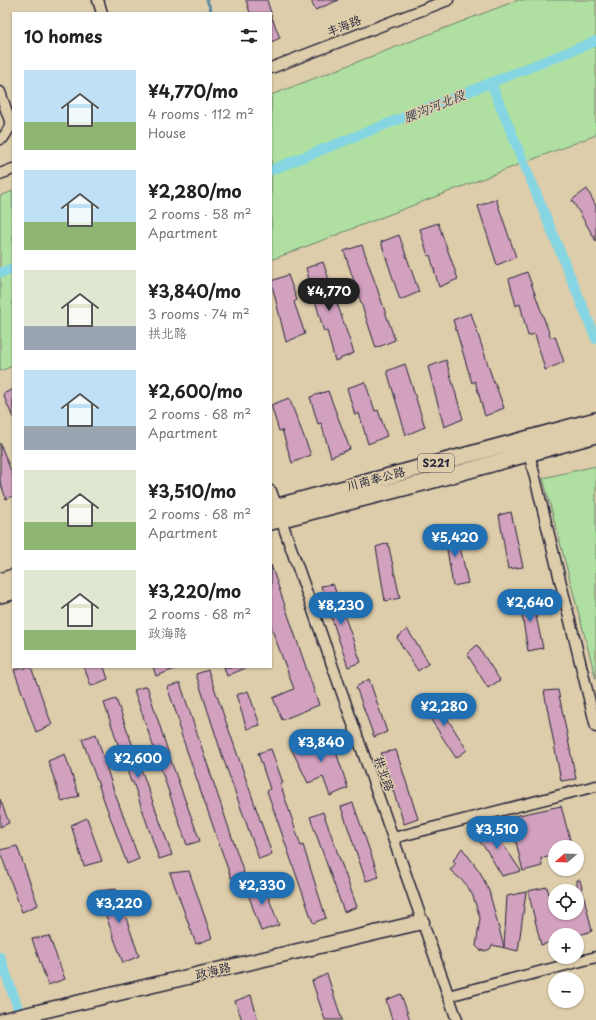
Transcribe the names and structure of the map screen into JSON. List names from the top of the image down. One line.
{"streets":{"main road":["S221","川南奉公路"],"street":["丰海路","拱北路","政海路"]},"crossings":[["川南奉公路","拱北路"],["拱北路","政海路"]],"water":["腰沟河北段"],"north":"left","page":{"heading":"10 homes","list":[{"name":"¥4,770/mo","note":"4 rooms · 112 m² · House"},{"name":"¥2,280/mo","note":"2 rooms · 58 m² · Apartment"},{"name":"¥3,840/mo","note":"3 rooms · 74 m² · 拱北路"},{"name":"¥2,600/mo","note":"2 rooms · 68 m² · Apartment"},{"name":"¥3,510/mo","note":"2 rooms · 68 m² · Apartment"},{"name":"¥3,220/mo","note":"2 rooms · 68 m² · 政海路"}],"price":["¥4,770","¥5,420","¥2,640","¥8,230","¥2,280","¥3,840","¥2,600","¥3,510","¥2,330","¥3,220"],"map_buttons":["+","−"]}}
